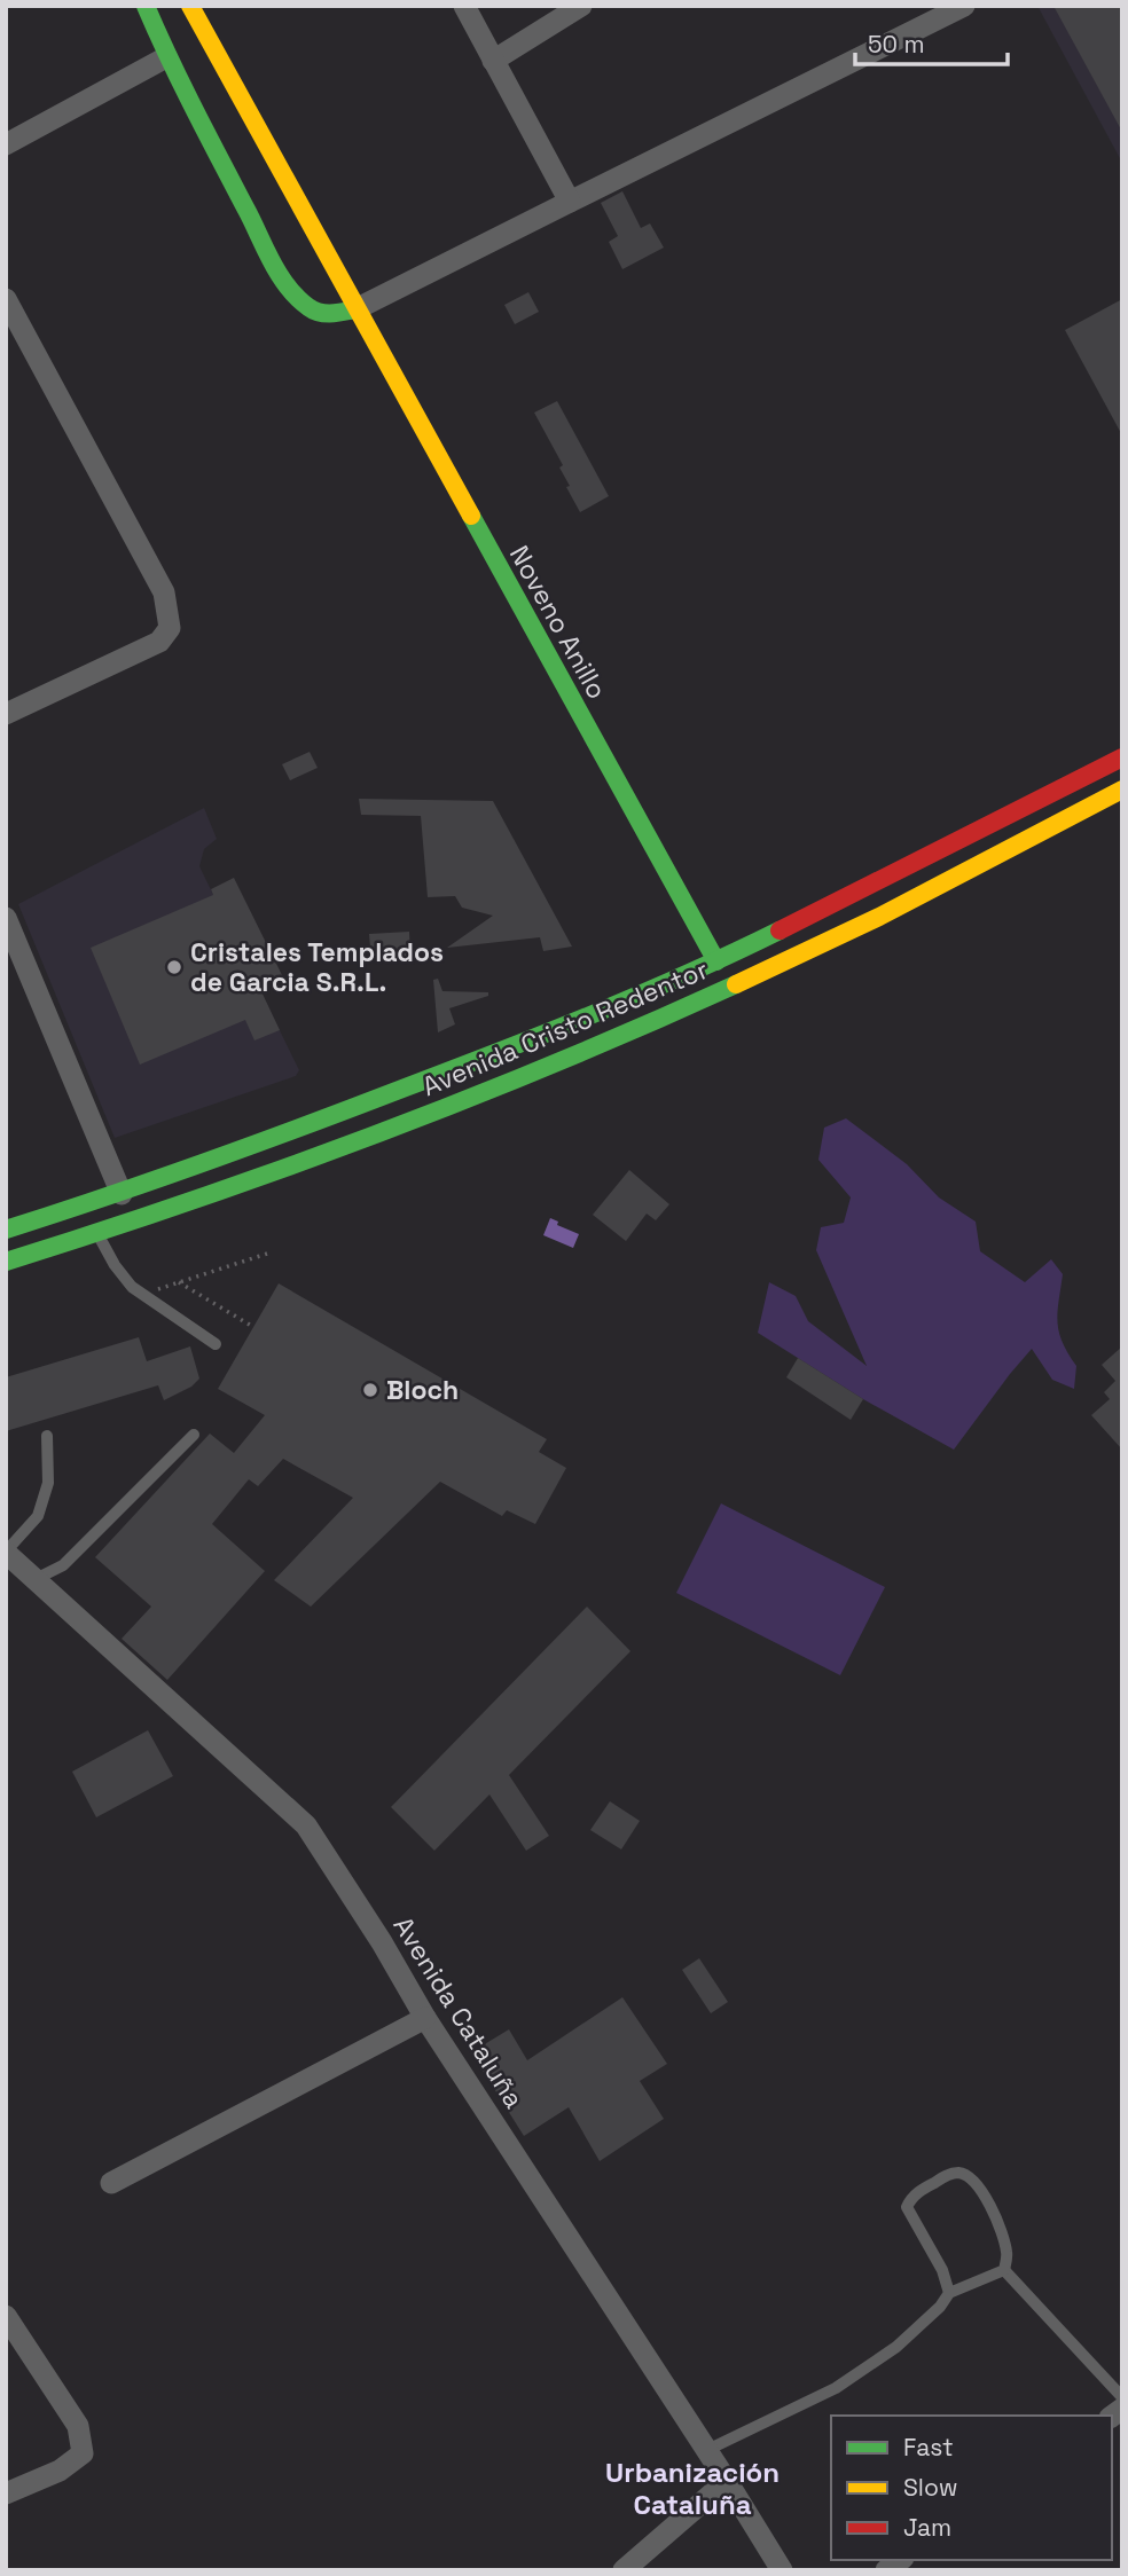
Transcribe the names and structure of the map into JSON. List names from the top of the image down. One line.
{"streets":{"main road":["Noveno Anillo","Avenida Cristo Redentor"],"street":["Avenida Cataluña"]},"crossings":[["Noveno Anillo","Avenida Cristo Redentor"]],"districts":["Urbanización Cataluña"],"places":["Cristales Templados de Garcia S.R.L.","Bloch"],"legend":["Fast","Slow","Jam"],"scale_bar":"50 m"}
